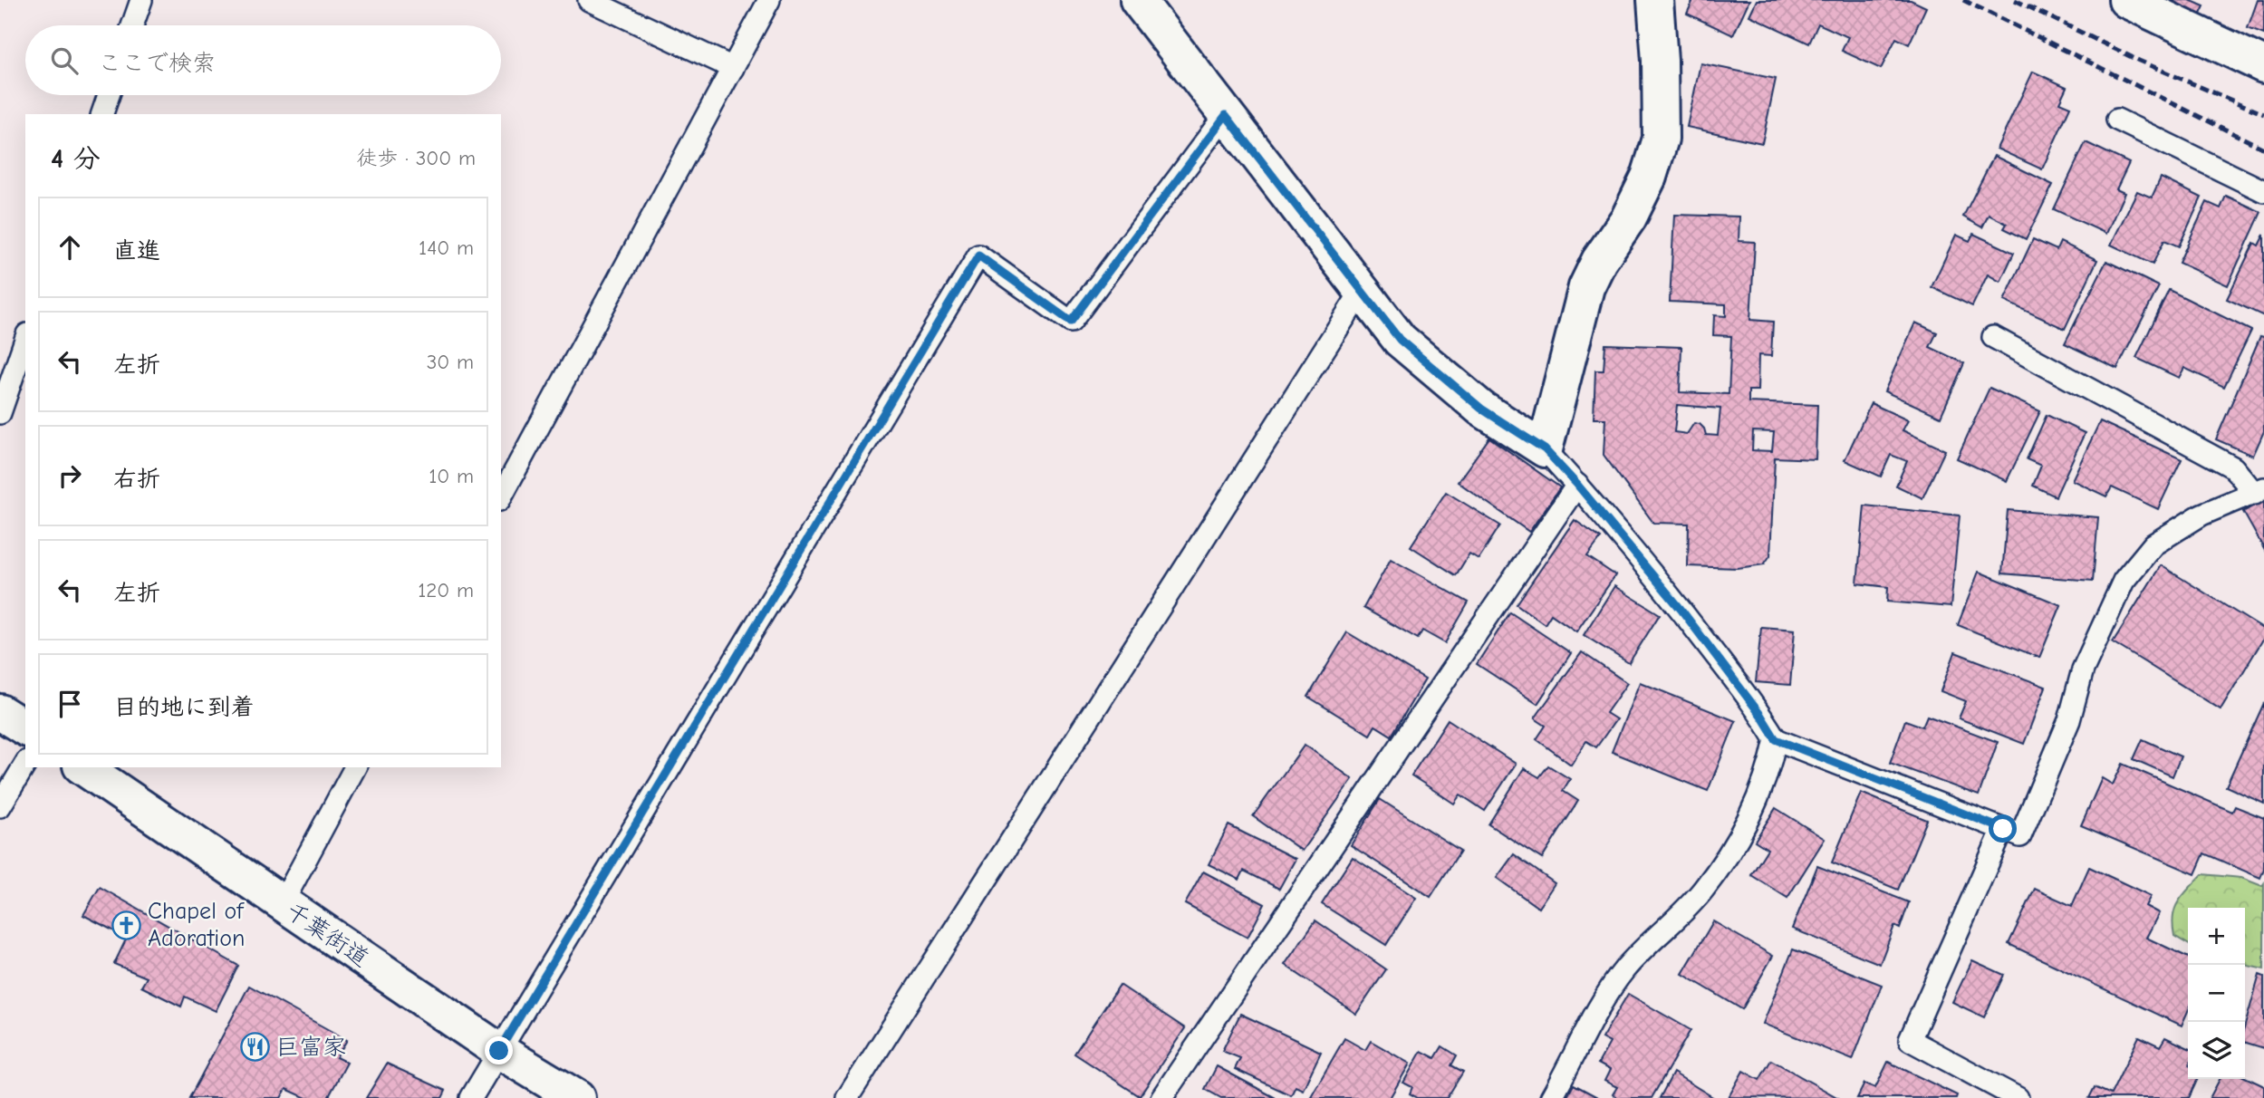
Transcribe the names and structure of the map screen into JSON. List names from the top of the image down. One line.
{"streets":{"main road":["千葉街道"]},"places":{"church":["Chapel of Adoration"],"restaurant":["巨富家"]},"page":{"search":"ここで検索","heading":["4 分","徒歩 · 300 m"],"list":[["直進","140 m"],["左折","30 m"],["右折","10 m"],["左折","120 m"],"目的地に到着"],"map_buttons":["+","−"]}}
